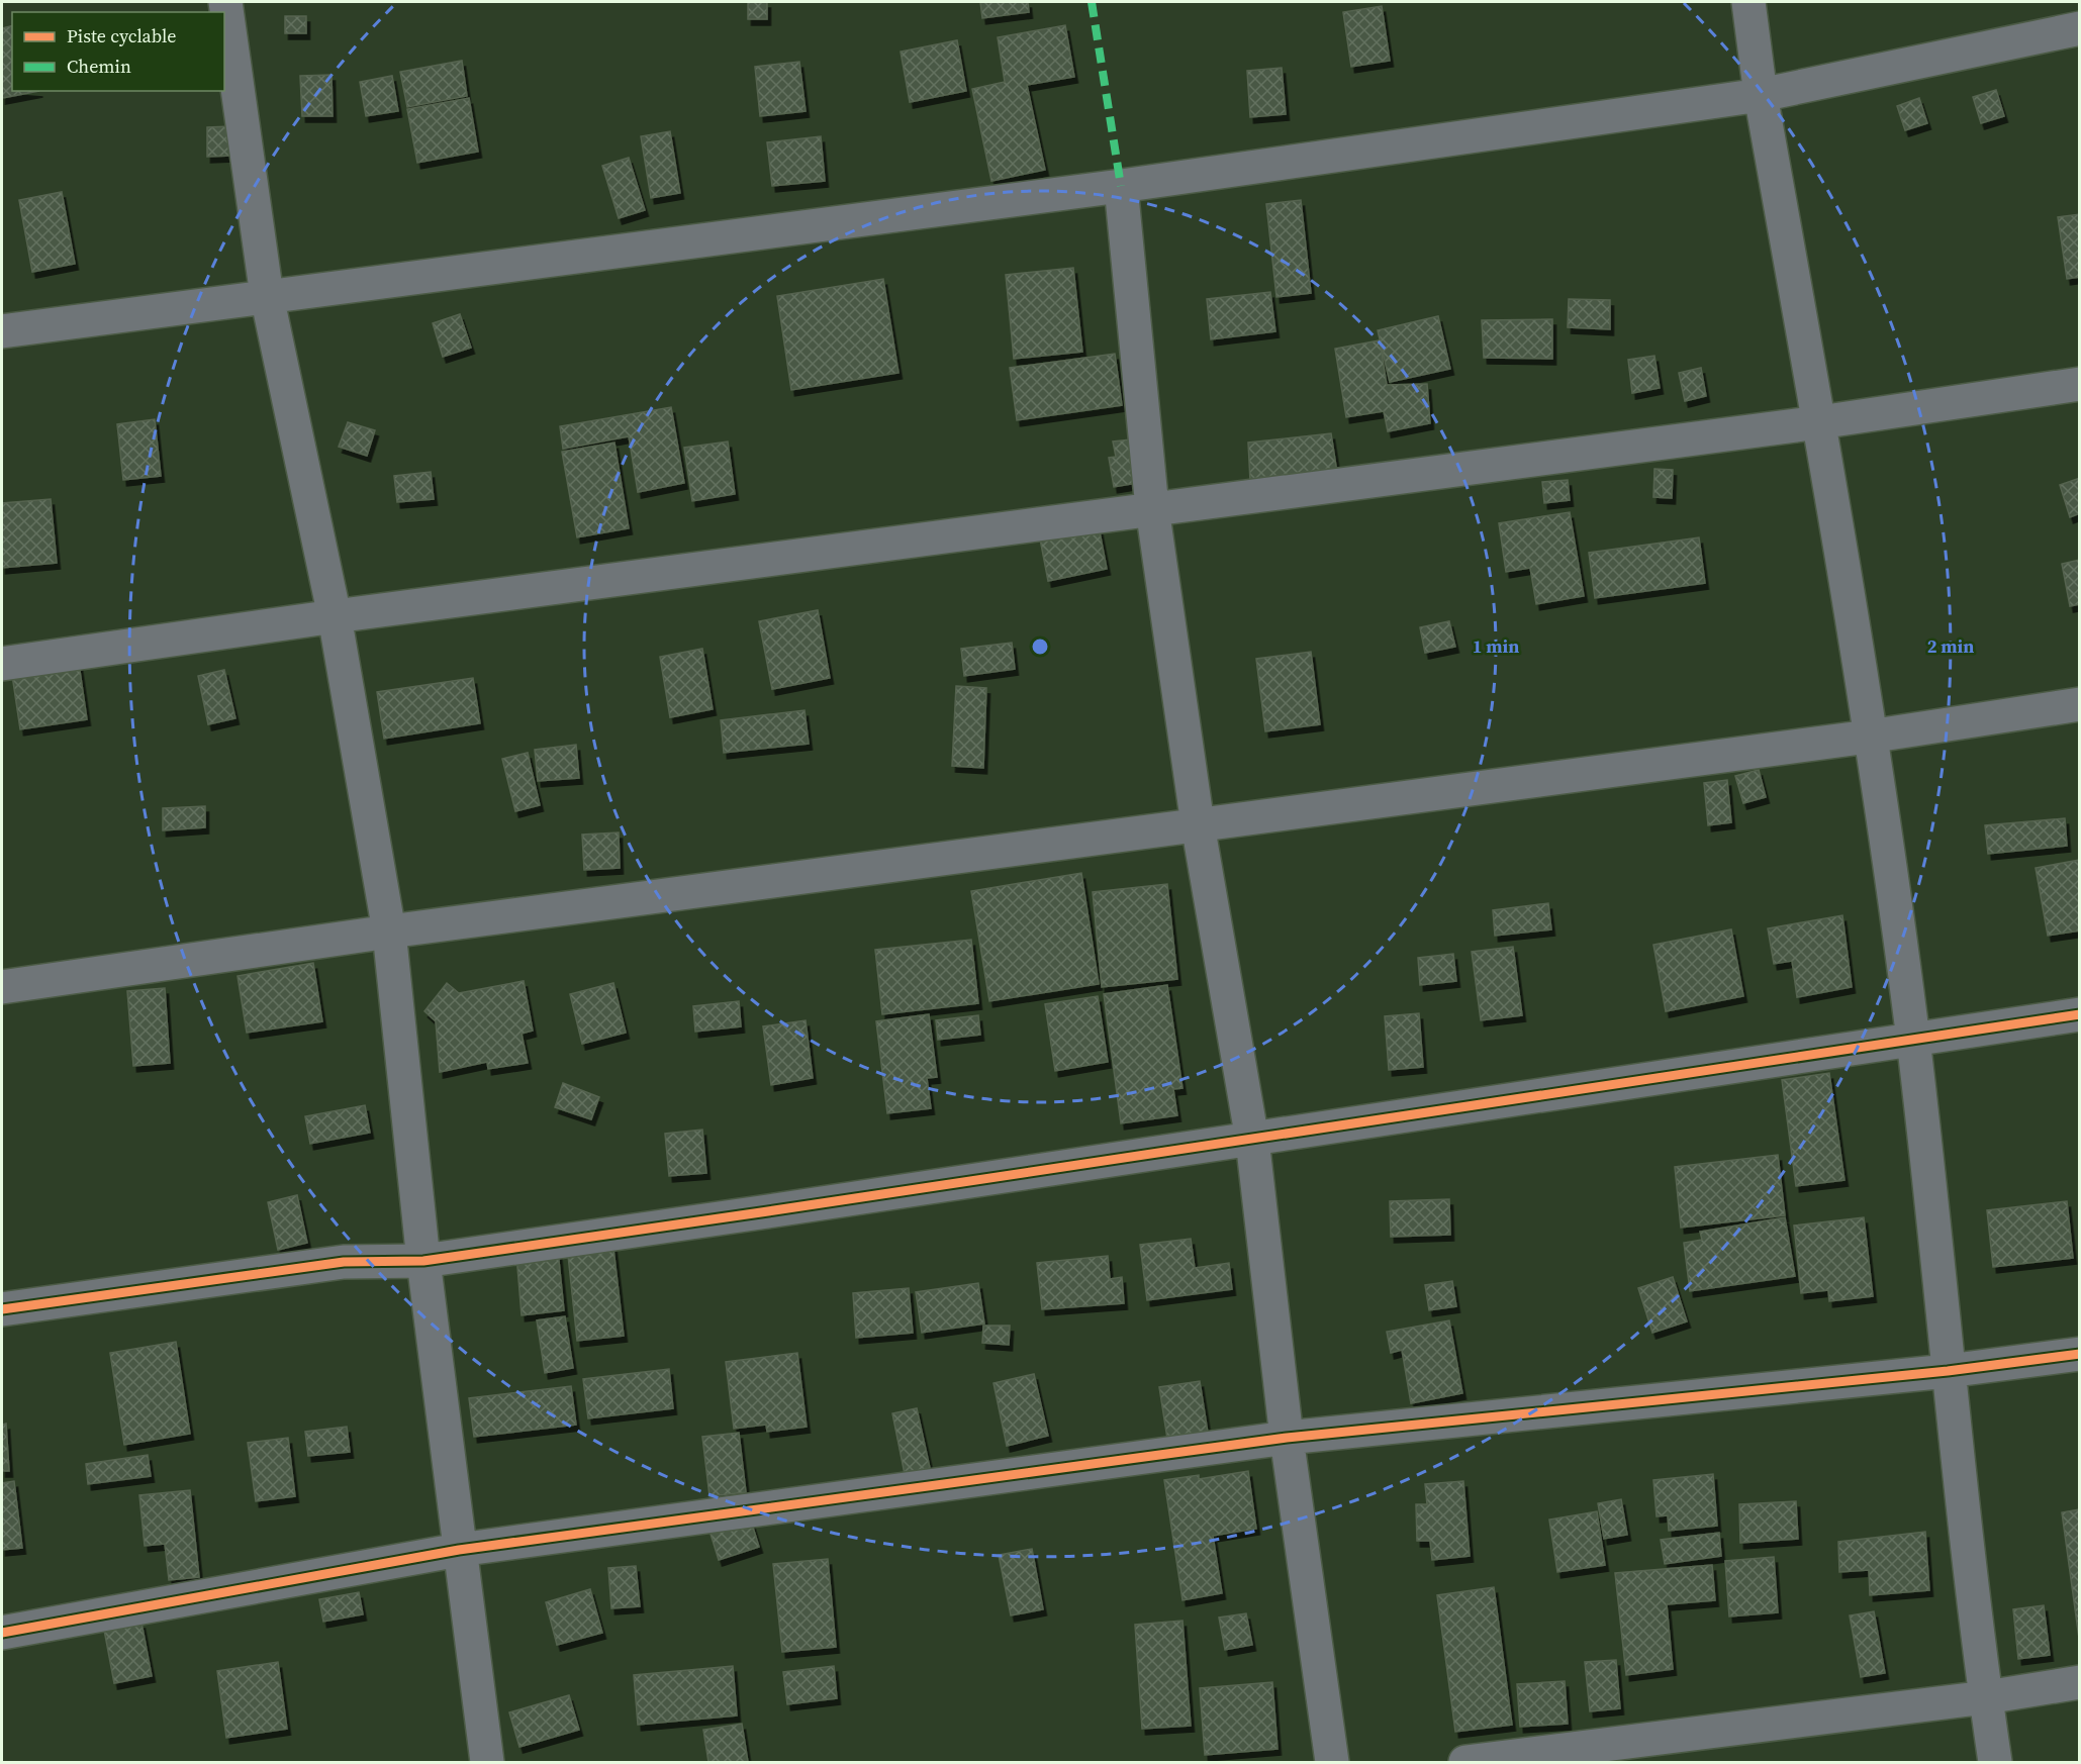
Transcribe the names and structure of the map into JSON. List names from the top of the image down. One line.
{"legend":["Piste cyclable","Chemin"],"rings":["1 min","2 min"]}
